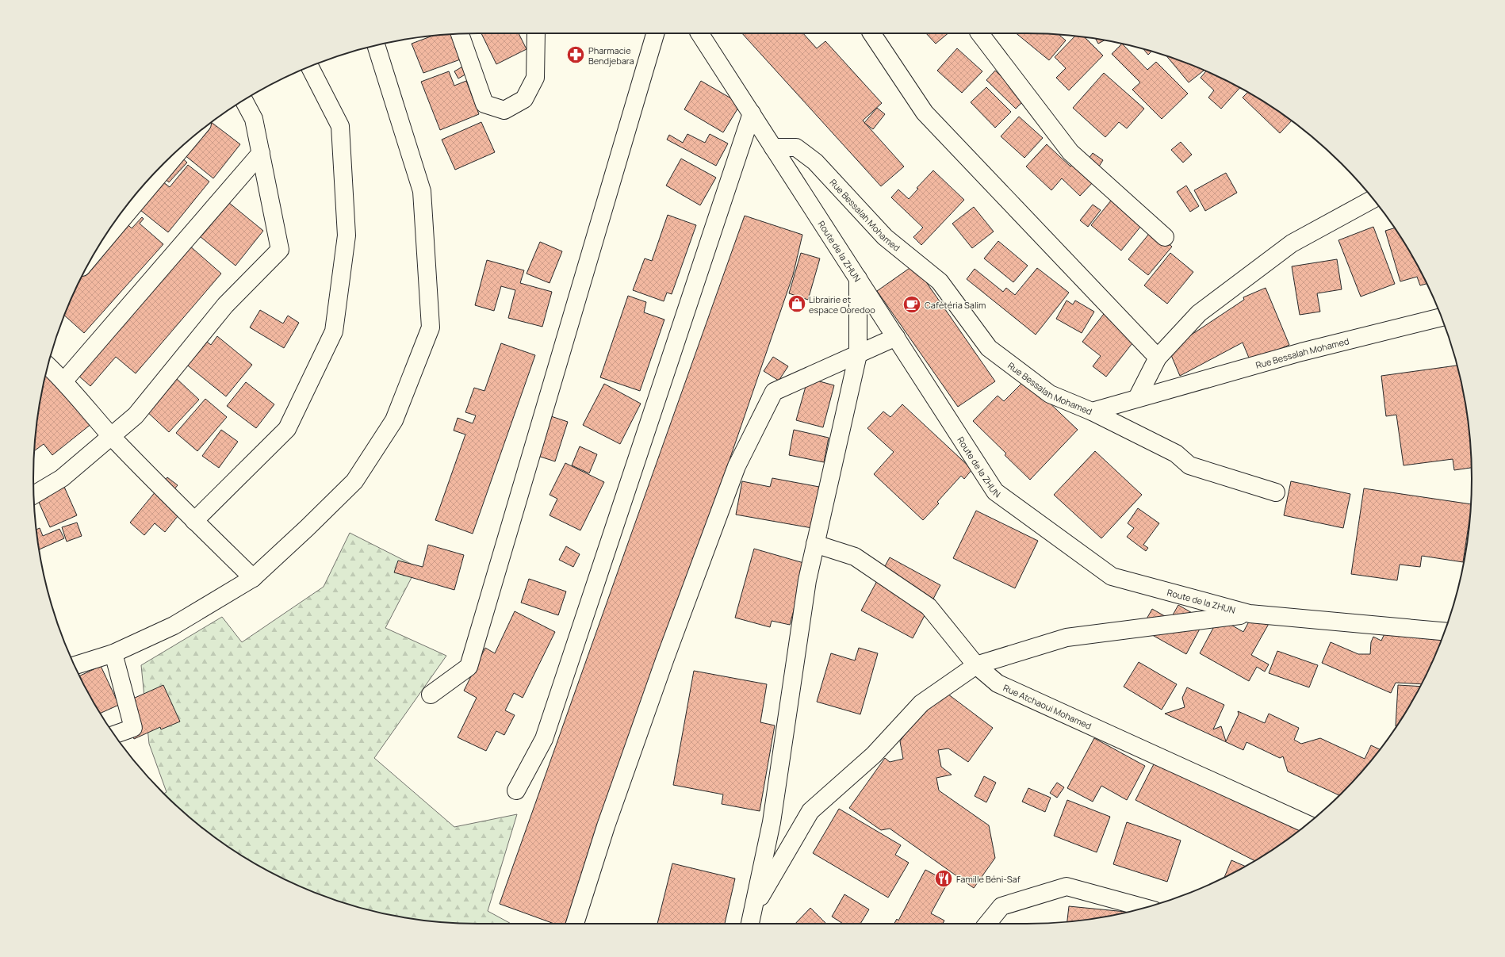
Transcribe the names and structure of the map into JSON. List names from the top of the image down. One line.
{"streets":{"street":["Rue Bessalah Mohamed","Route de la ZHUN","Rue Atchaoui Mohamed"]},"crossings":[["Rue Bessalah Mohamed","Route de la ZHUN"]],"places":{"pharmacy":["Pharmacie Bendjebara"],"shop":["Librairie et espace Ooredoo"],"cafe":["Cafétéria Salim"],"restaurant":["Famille Béni-Saf"]}}
